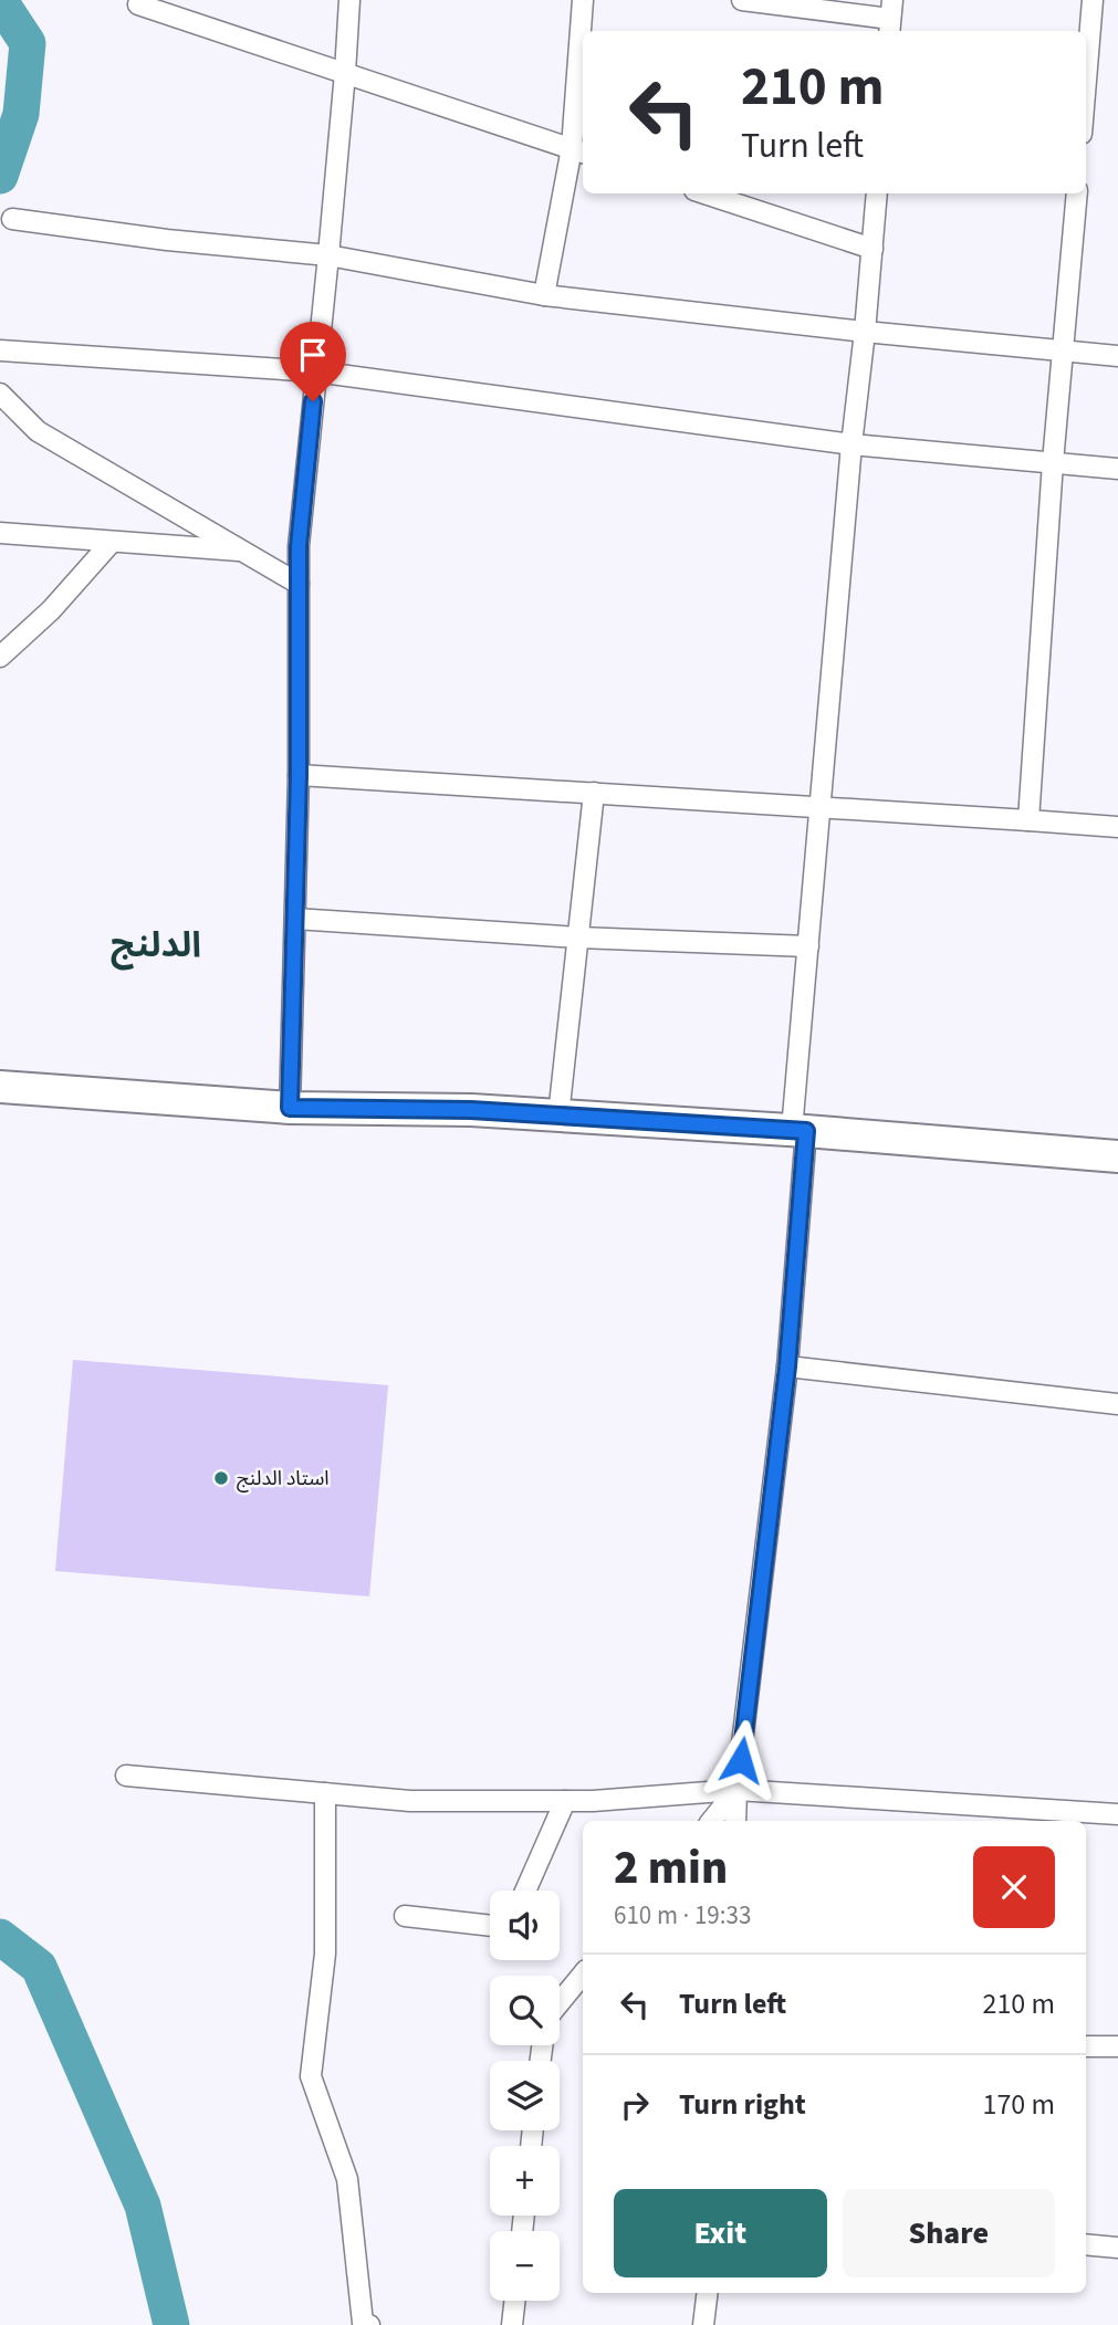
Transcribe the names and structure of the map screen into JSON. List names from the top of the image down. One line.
{"districts":["الدلنج"],"places":["استاد الدلنج"],"page":{"turn":["210 m","Turn left"],"heading":["2 min","610 m · 19:33"],"map_buttons":["+","−"],"list":[{"name":"Turn left","value":"210 m"},{"name":"Turn right","value":"170 m"}],"buttons":["Exit","Share"]}}
